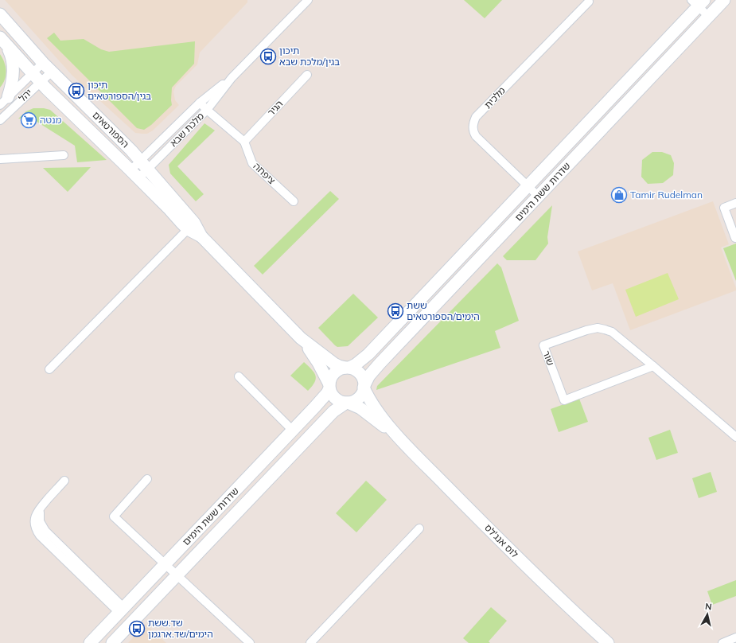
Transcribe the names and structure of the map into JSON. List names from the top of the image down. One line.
{"streets":{"main road":["הספורטאים","שדרות ששת הימים","לוס אנג'לס"],"street":["יהל","מלכית","הגיר","מלכת שבא","ציפחה","שור"]},"crossings":[["יהל","הספורטאים"],["מלכית","שדרות ששת הימים"],["הגיר","ציפחה"],["הספורטאים","מלכת שבא"],["הספורטאים","שדרות ששת הימים"],["הספורטאים","לוס אנג'לס"],["מלכת שבא","ציפחה"],["שדרות ששת הימים","לוס אנג'לס"]],"places":{"bus stop":["תיכון בגין/מלכת שבא","תיכון בגין/הספורטאים","ששת הימים/הספורטאים","שד.ששת הימים/שד.ארגמן"],"supermarket":["מנטה"],"shop":["Tamir Rudelman"]},"north":"top"}
